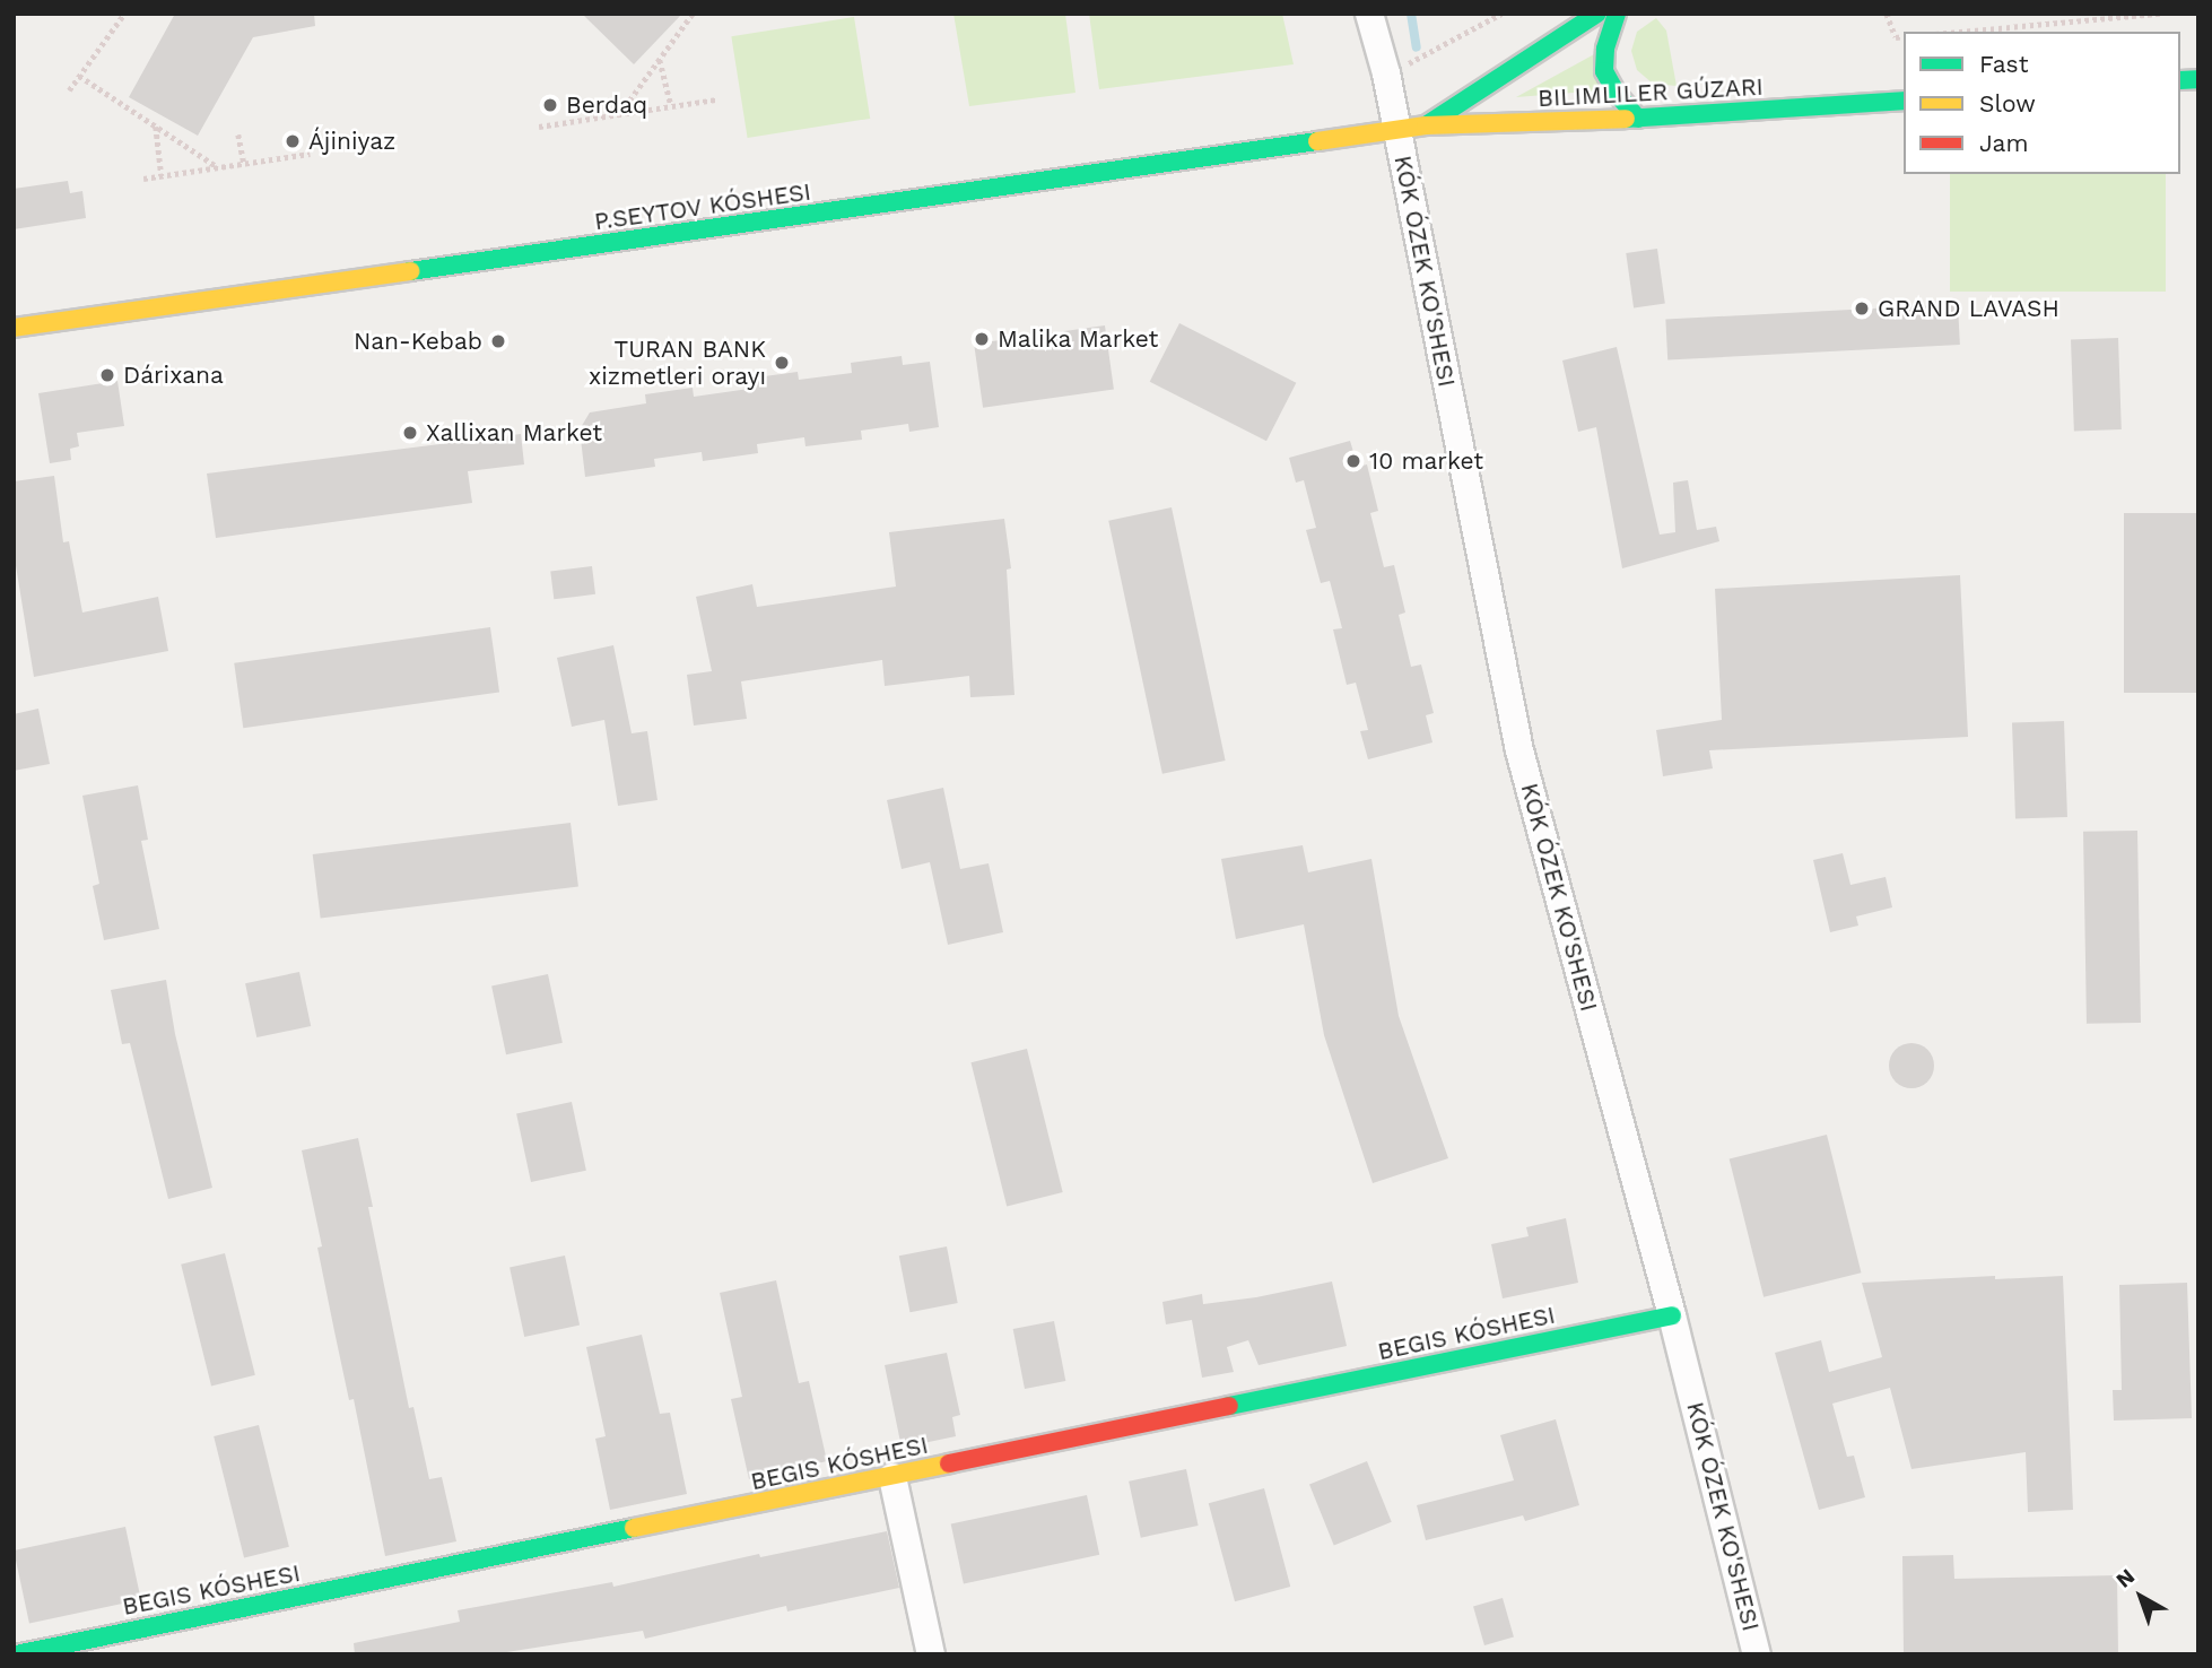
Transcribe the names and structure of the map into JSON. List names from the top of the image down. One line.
{"streets":{"main road":["P.SEYTOV KÓSHESI","BEGIS KÓSHESI"],"street":["KÓK ÓZEK KO'SHESI"]},"crossings":[["P.SEYTOV KÓSHESI","KÓK ÓZEK KO'SHESI"],["KÓK ÓZEK KO'SHESI","BEGIS KÓSHESI"]],"places":["Berdaq","Ájiniyaz","GRAND LAVASH","Malika Market","Nan-Kebab","TURAN BANK xizmetleri orayı","Dárixana","Xallixan Market","10 market"],"legend":["Fast","Slow","Jam"],"north":"top left"}
